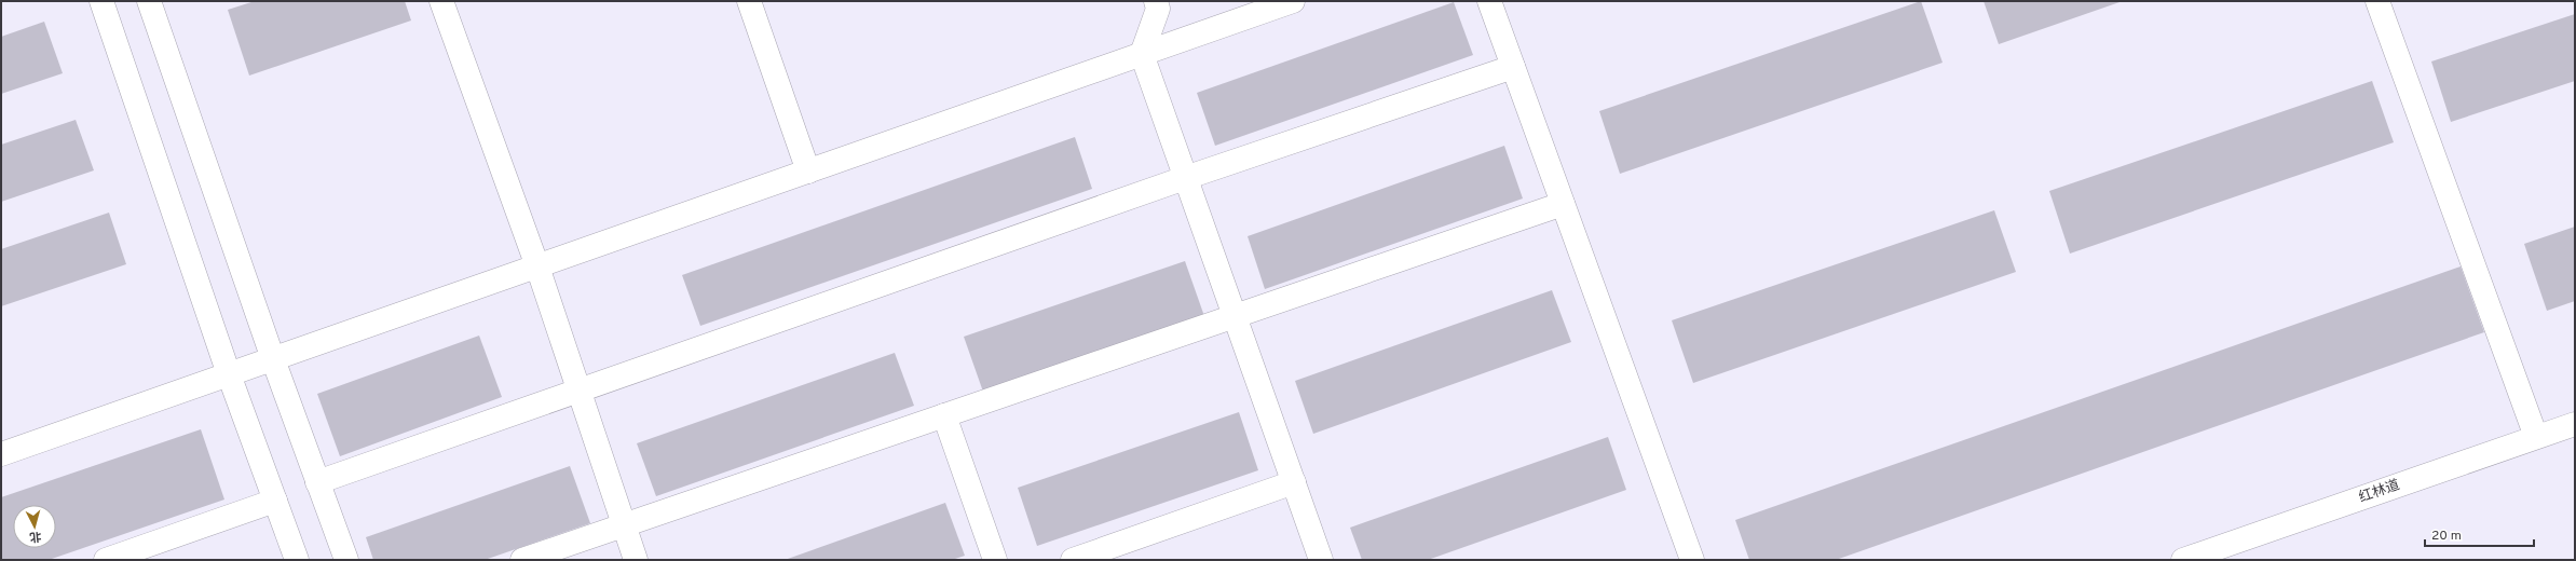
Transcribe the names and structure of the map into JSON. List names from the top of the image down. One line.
{"streets":{"street":["红林道"]},"scale_bar":"20 m","north":"bottom"}
